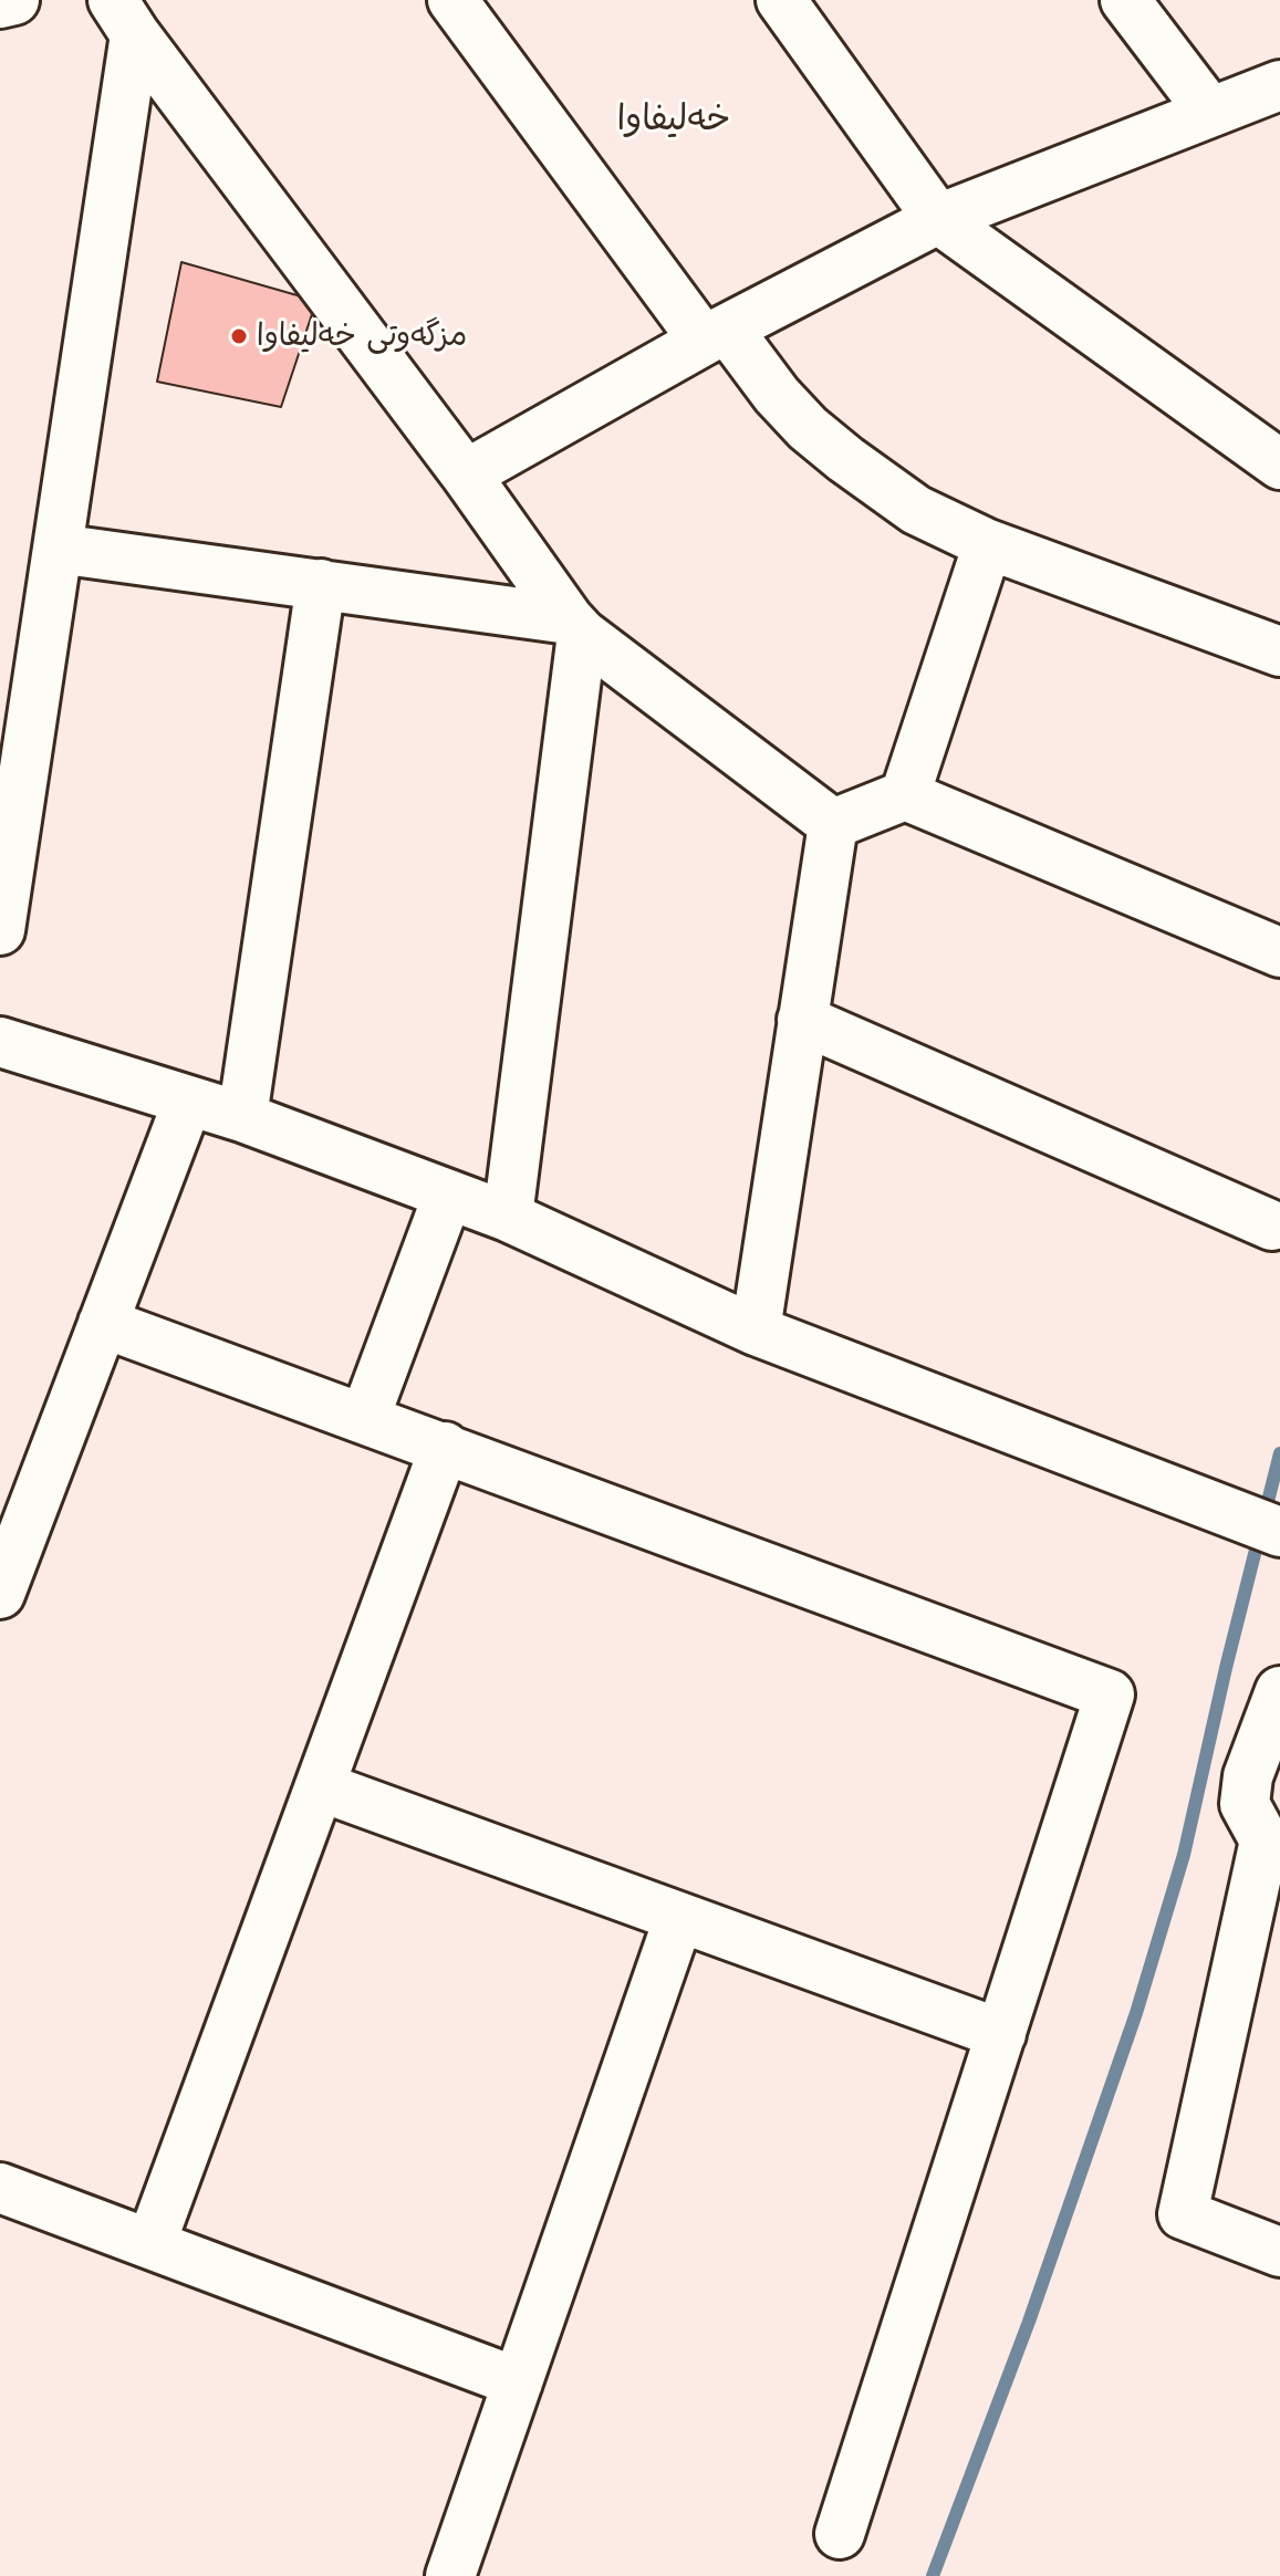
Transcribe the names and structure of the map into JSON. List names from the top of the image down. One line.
{"districts":["خەلیفاوا"],"places":["مزگەوتی خەلیفاوا"]}
